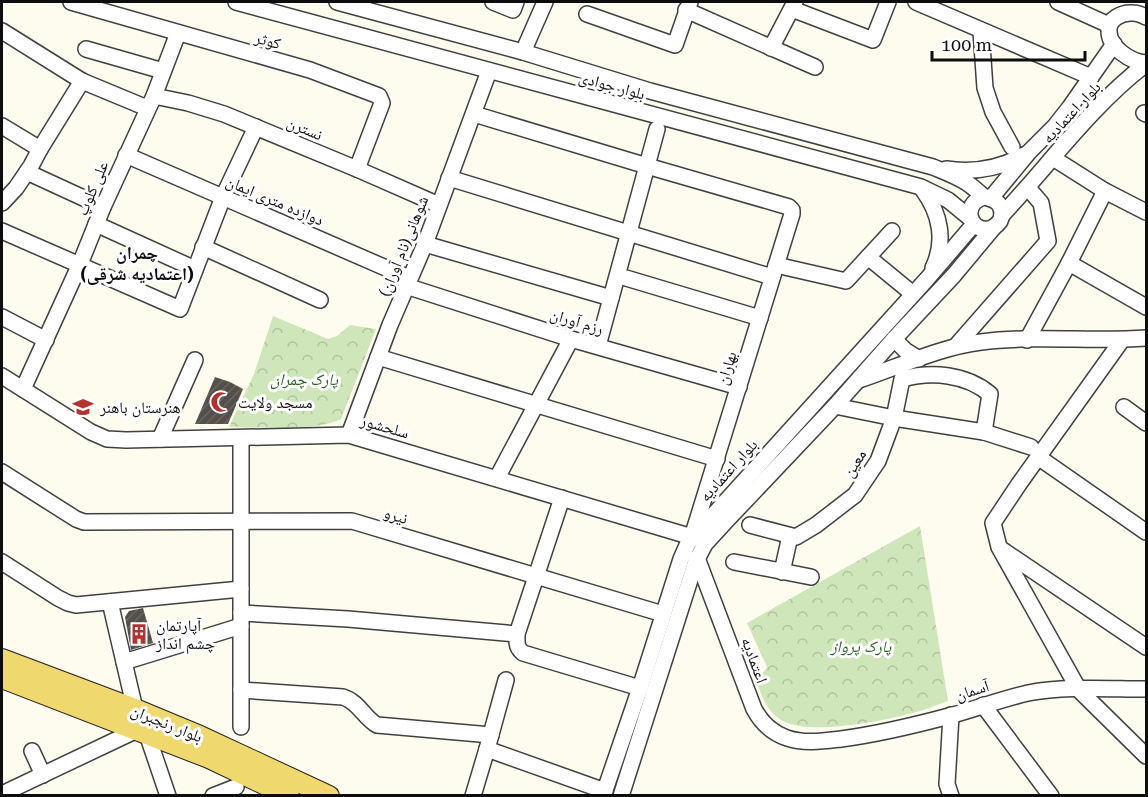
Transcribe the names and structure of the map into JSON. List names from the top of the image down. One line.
{"streets":{"main road":["بلوار رنجبران"],"street":["کوثر","بلوار جوادی","بلوار اعتمادیه","نسترن","علی کلوپ","دوازده متری ایمان","شوهانی(نام آوران)","رزم آوران","بهاران","سلحشور","معین","نیرو","اعتمادیه","آسمان"]},"crossings":[["کوثر","نسترن"],["کوثر","علی کلوپ"],["بلوار جوادی","بلوار اعتمادیه"],["بلوار جوادی","شوهانی(نام آوران)"],["بلوار اعتمادیه","بهاران"],["بلوار اعتمادیه","سلحشور"],["بلوار اعتمادیه","نیرو"],["بلوار اعتمادیه","اعتمادیه"],["نسترن","علی کلوپ"],["نسترن","شوهانی(نام آوران)"],["علی کلوپ","دوازده متری ایمان"],["علی کلوپ","سلحشور"],["دوازده متری ایمان","شوهانی(نام آوران)"],["دوازده متری ایمان","رزم آوران"],["شوهانی(نام آوران)","رزم آوران"],["شوهانی(نام آوران)","سلحشور"],["رزم آوران","بهاران"],["بهاران","سلحشور"],["اعتمادیه","آسمان"]],"districts":["چمران (اعتمادیه شرقی)"],"parks":["پارک چمران","پارک پرواز"],"places":{"mosque":["مسجد ولایت"],"school or university":["هنرستان باهنر"],"building":["آپارتمان چشم انداز"]},"scale_bar":"100 m"}
